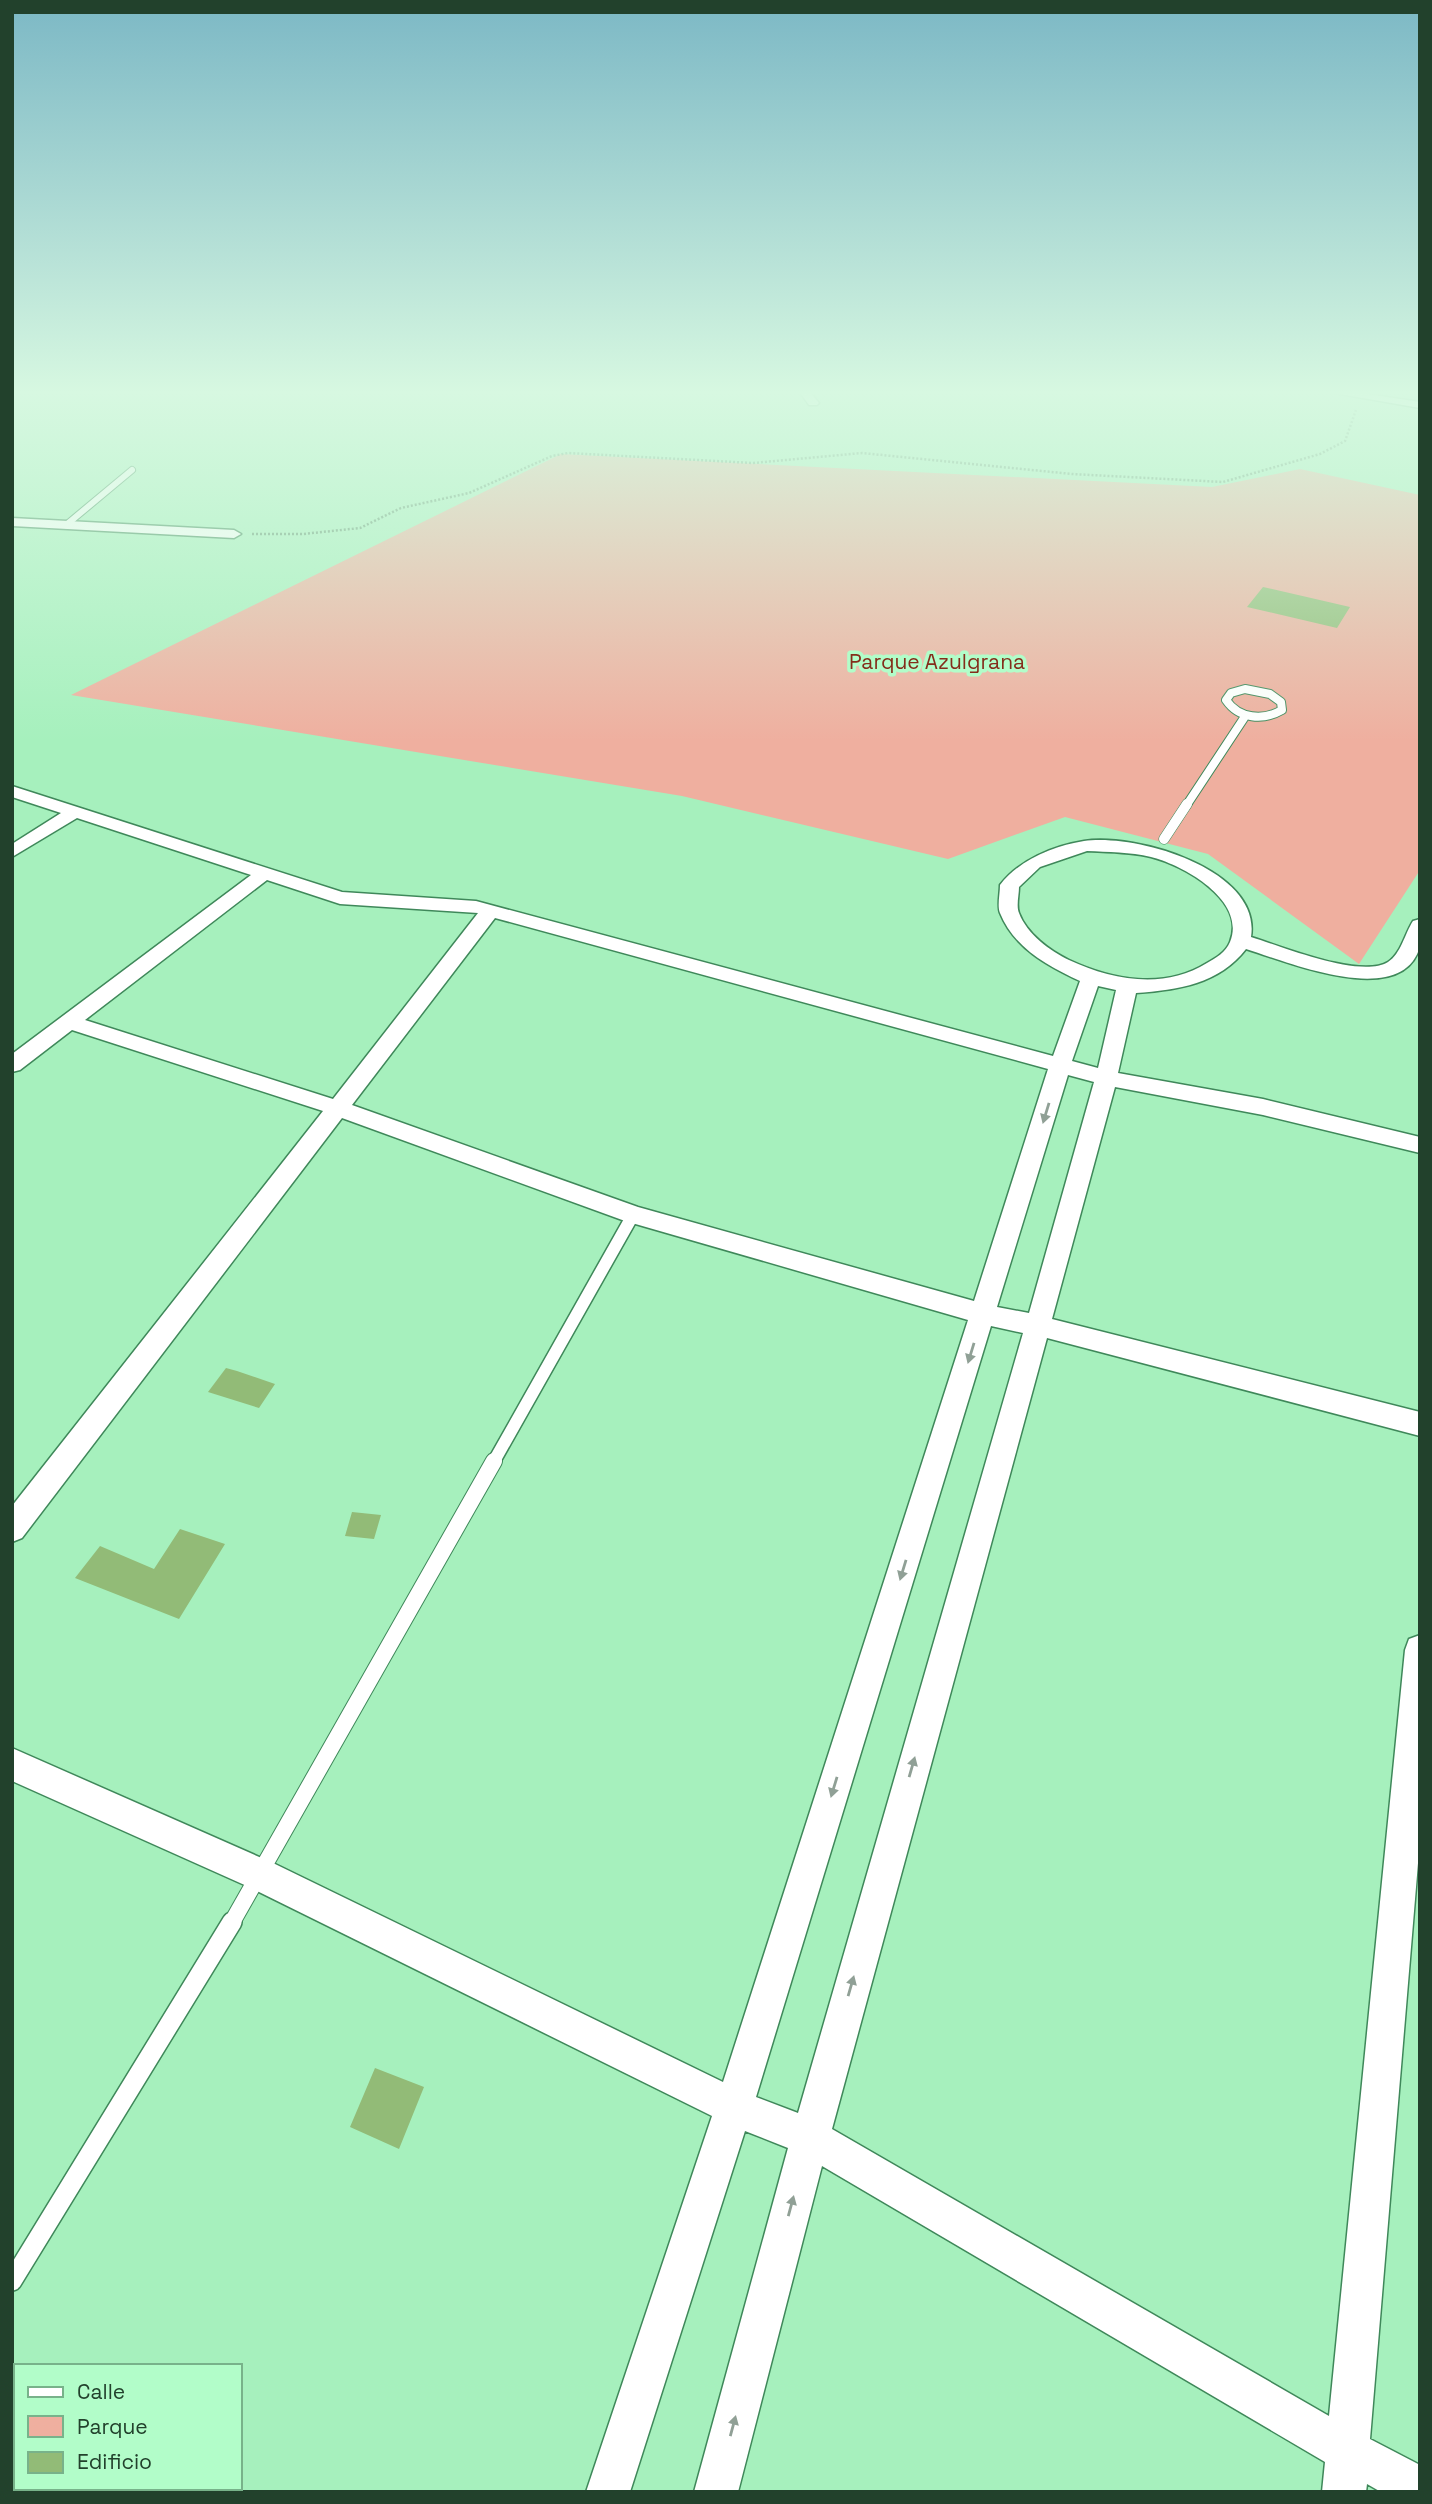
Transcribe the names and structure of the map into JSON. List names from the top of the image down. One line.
{"parks":["Parque Azulgrana"],"legend":["Calle","Parque","Edificio"]}
